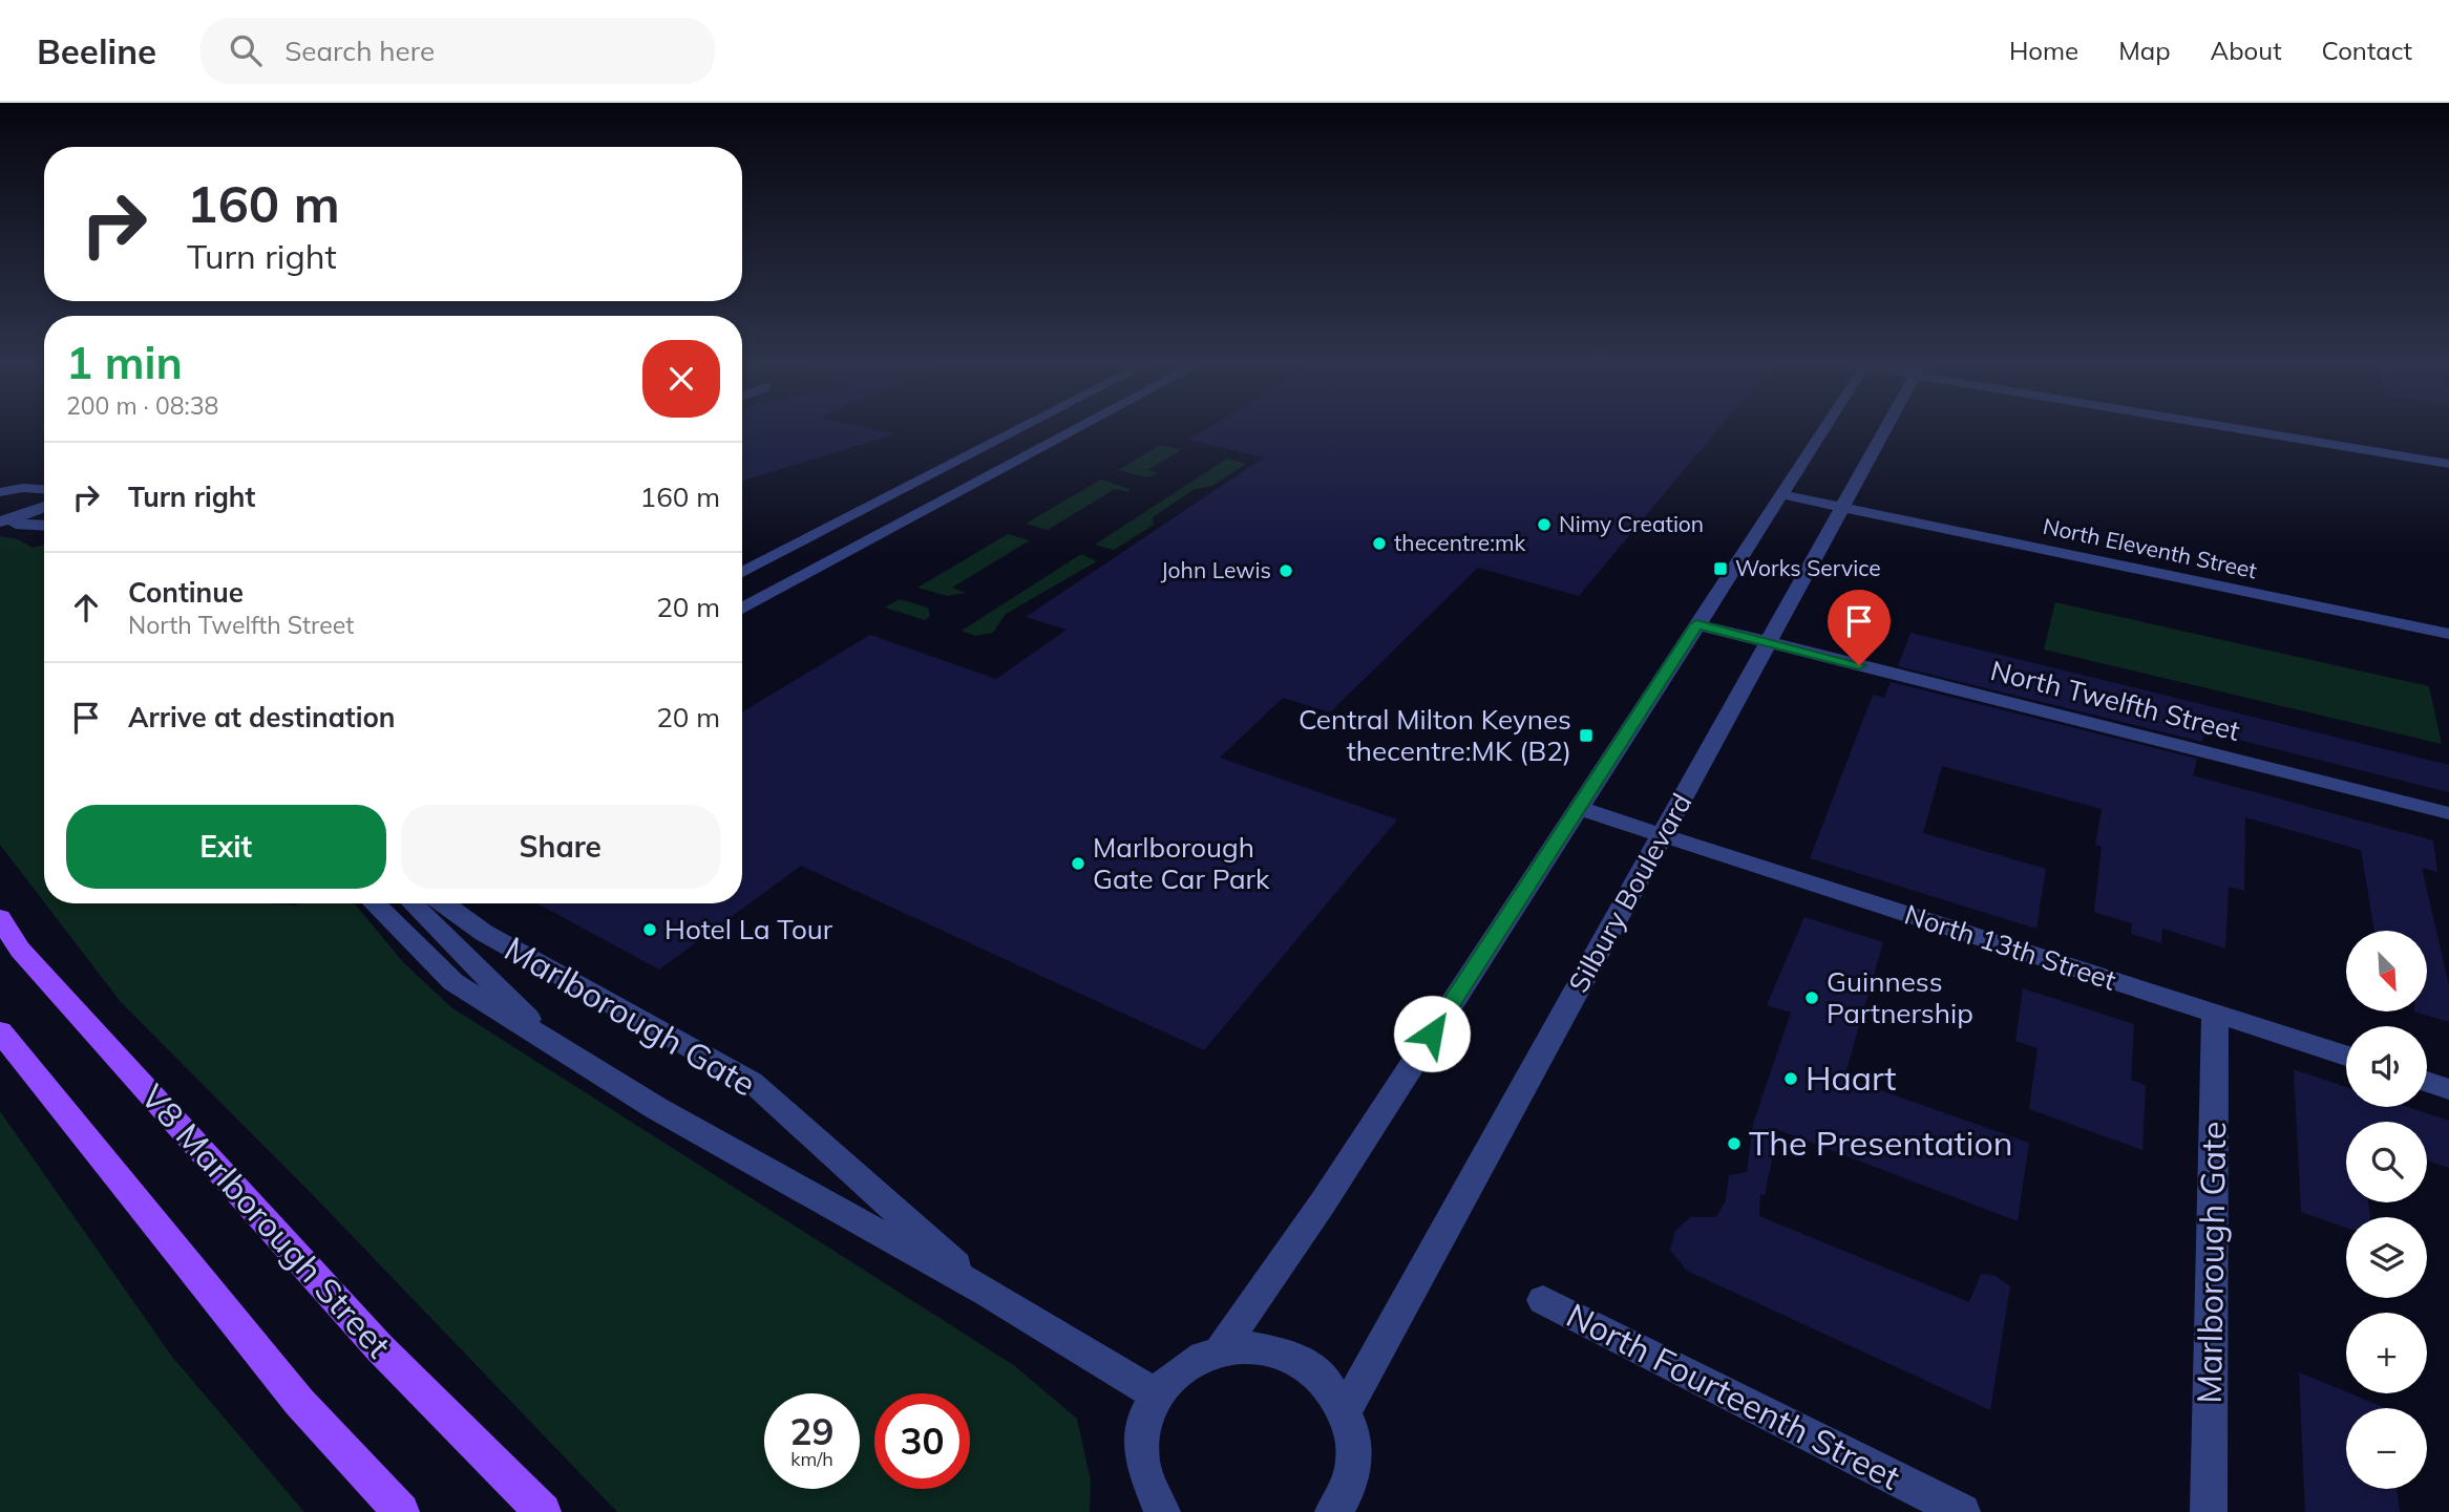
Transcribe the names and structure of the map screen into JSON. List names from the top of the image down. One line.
{"streets":{"main road":["V8 Marlborough Street"],"street":["North Eleventh Street","North Twelfth Street","Silbury Boulevard","North 13th Street","Marlborough Gate","North Fourteenth Street"]},"crossings":[["North Eleventh Street","Silbury Boulevard"],["North Twelfth Street","Silbury Boulevard"],["Silbury Boulevard","North 13th Street"],["North 13th Street","Marlborough Gate"]],"places":{"other":["Nimy Creation","thecentre:mk","John Lewis","Marlborough Gate Car Park","Hotel La Tour","Guinness Partnership","Haart","The Presentation"],"transit":["Works Service","Central Milton Keynes thecentre:MK (B2)"]},"north":"bottom right","page":{"header":"Beeline","search":"Search here","nav":["Home","Map","About","Contact"],"turn":["160 m","Turn right"],"heading":["1 min","200 m · 08:38"],"list":[{"name":"Turn right","value":"160 m"},{"name":"Continue","note":"North Twelfth Street","value":"20 m"},{"name":"Arrive at destination","value":"20 m"}],"buttons":["Exit","Share"],"map_buttons":["+","−"],"speed":"29 km/h","limit":"30"}}
